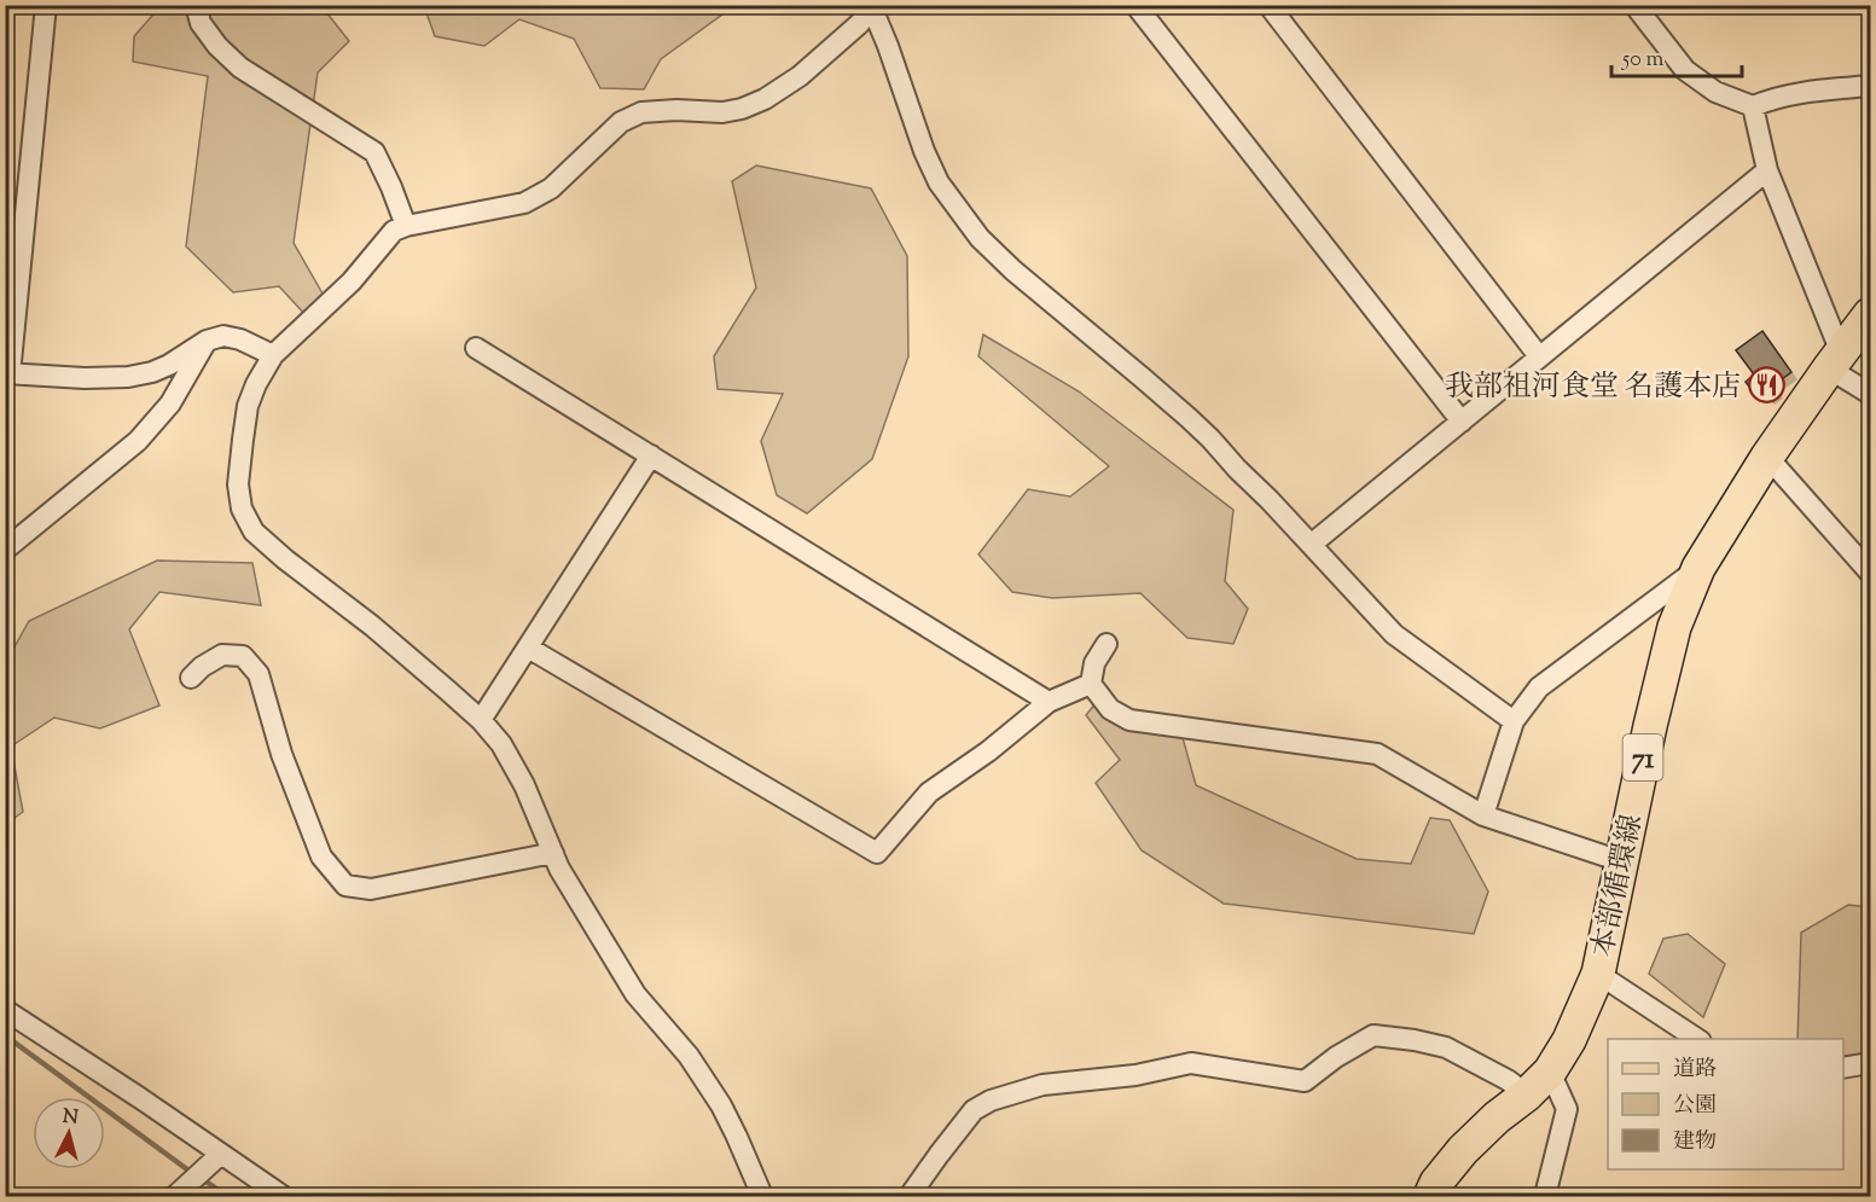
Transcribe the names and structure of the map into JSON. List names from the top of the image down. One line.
{"streets":{"main road":["71","本部循環線"]},"places":{"restaurant":["我部祖河食堂 名護本店"]},"legend":["道路","公園","建物"],"scale_bar":"50 m","north":"top"}
